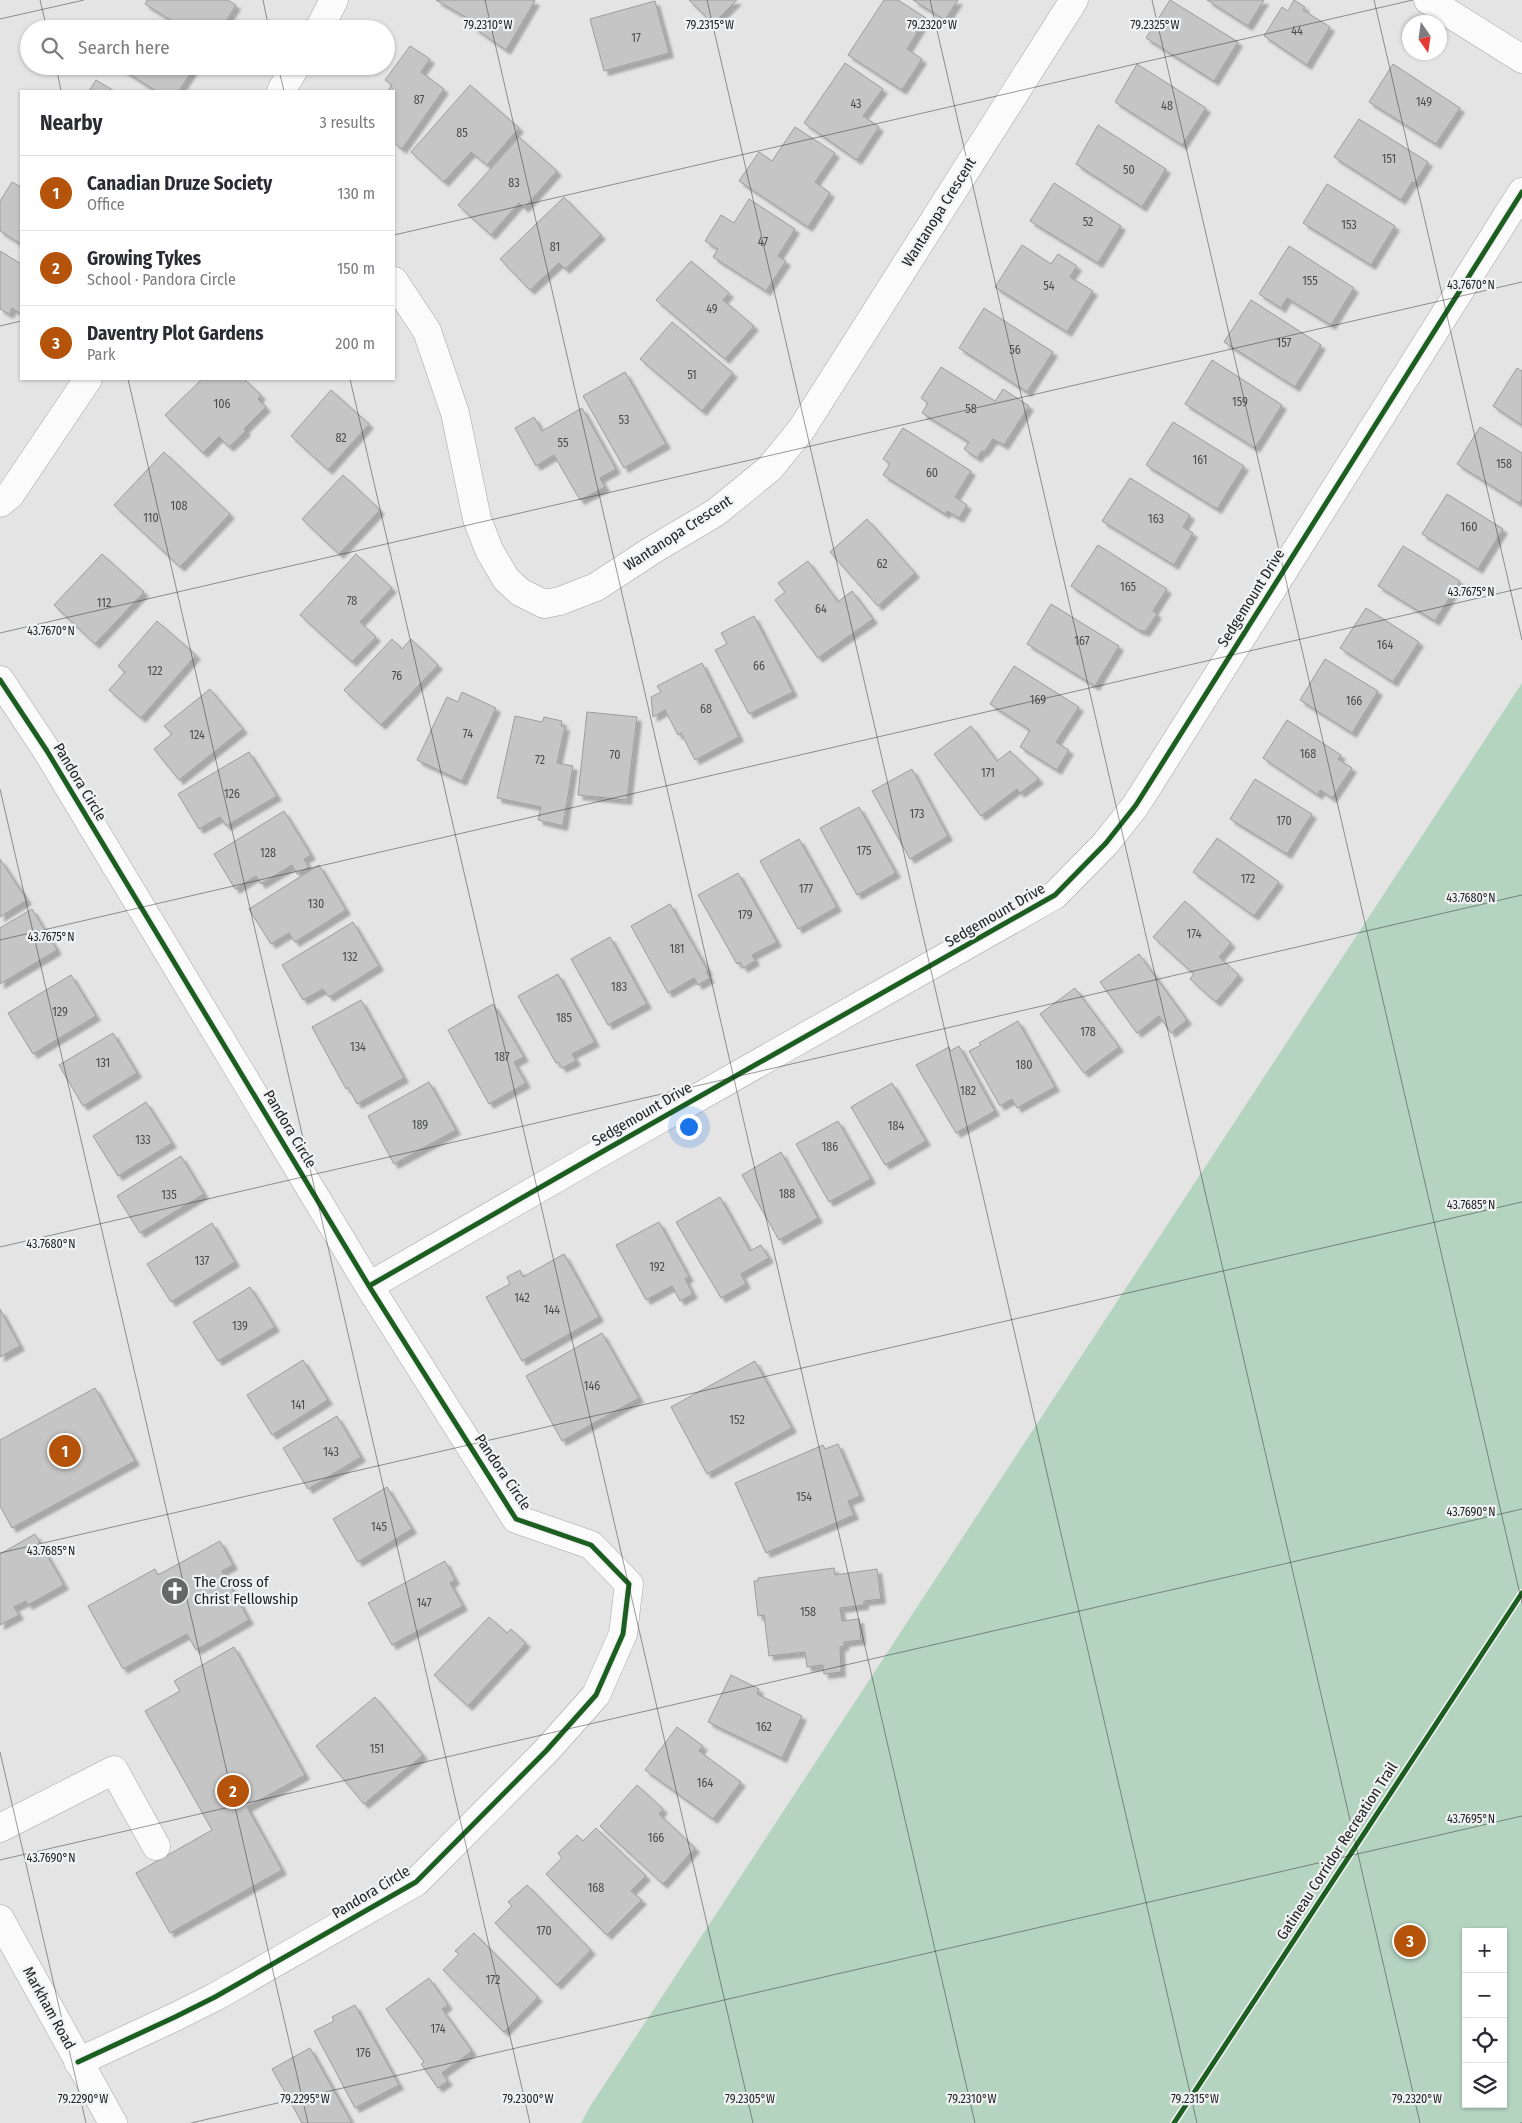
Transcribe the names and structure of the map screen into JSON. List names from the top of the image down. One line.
{"streets":{"street":["Wantanopa Crescent","Sedgemount Drive","Pandora Circle","Markham Road"],"cycle path":["Gatineau Corridor Recreation Trail"]},"crossings":[["Sedgemount Drive","Pandora Circle"],["Pandora Circle","Markham Road"]],"places":{"church":["The Cross of Christ Fellowship"]},"house_numbers":["44","17","87","149","43","48","85","151","50","83","52","153","47","81","155","54","49","157","56","51","159","106","58","53","82","55","161","158","60","108","110","163","160","62","165","78","112","64","167","164","66","122","76","169","166","68","74","124","168","70","72","171","126","173","170","175","128","172","177","130","179","174","181","132","183","129","185","178","134","187","131","180","182","189","184","133","186","188","135","137","192","142","144","139","146","141","152","143","154","145","147","158","162","151","164","166","168","170","172","174","176"],"north":"bottom","page":{"search":"Search here","heading":["Nearby","3 results"],"list":[{"mark":"1","name":"Canadian Druze Society","note":"Office","value":"130 m"},{"mark":"2","name":"Growing Tykes","note":"School · Pandora Circle","value":"150 m"},{"mark":"3","name":"Daventry Plot Gardens","note":"Park","value":"200 m"}],"pins":["1","2","3"],"map_buttons":["+","−"]},"coordinates":["79.2310°W","79.2315°W","79.2320°W","79.2325°W","43.7670°N","43.7675°N","43.7680°N","43.7685°N","43.7690°N","43.7695°N","79.2290°W","79.2295°W","79.2300°W","79.2305°W"]}
